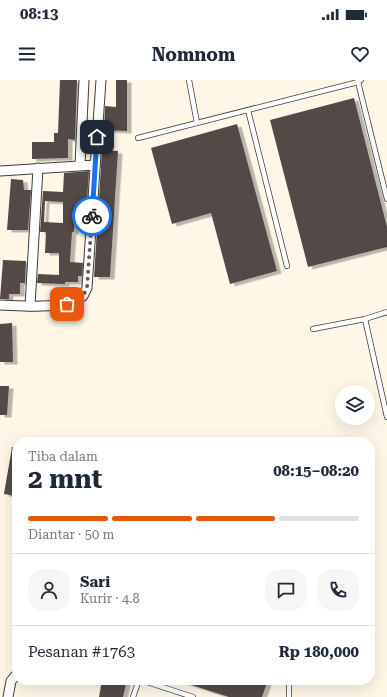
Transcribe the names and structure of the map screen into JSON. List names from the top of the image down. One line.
{"page":{"status":"08:13","header":"Nomnom","heading":["2 mnt","Tiba dalam","08:15–08:20"],"panel":["Sari","Kurir · 4.8","Pesanan #1763","Rp 180,000"],"bar":"Diantar · 50 m"}}
